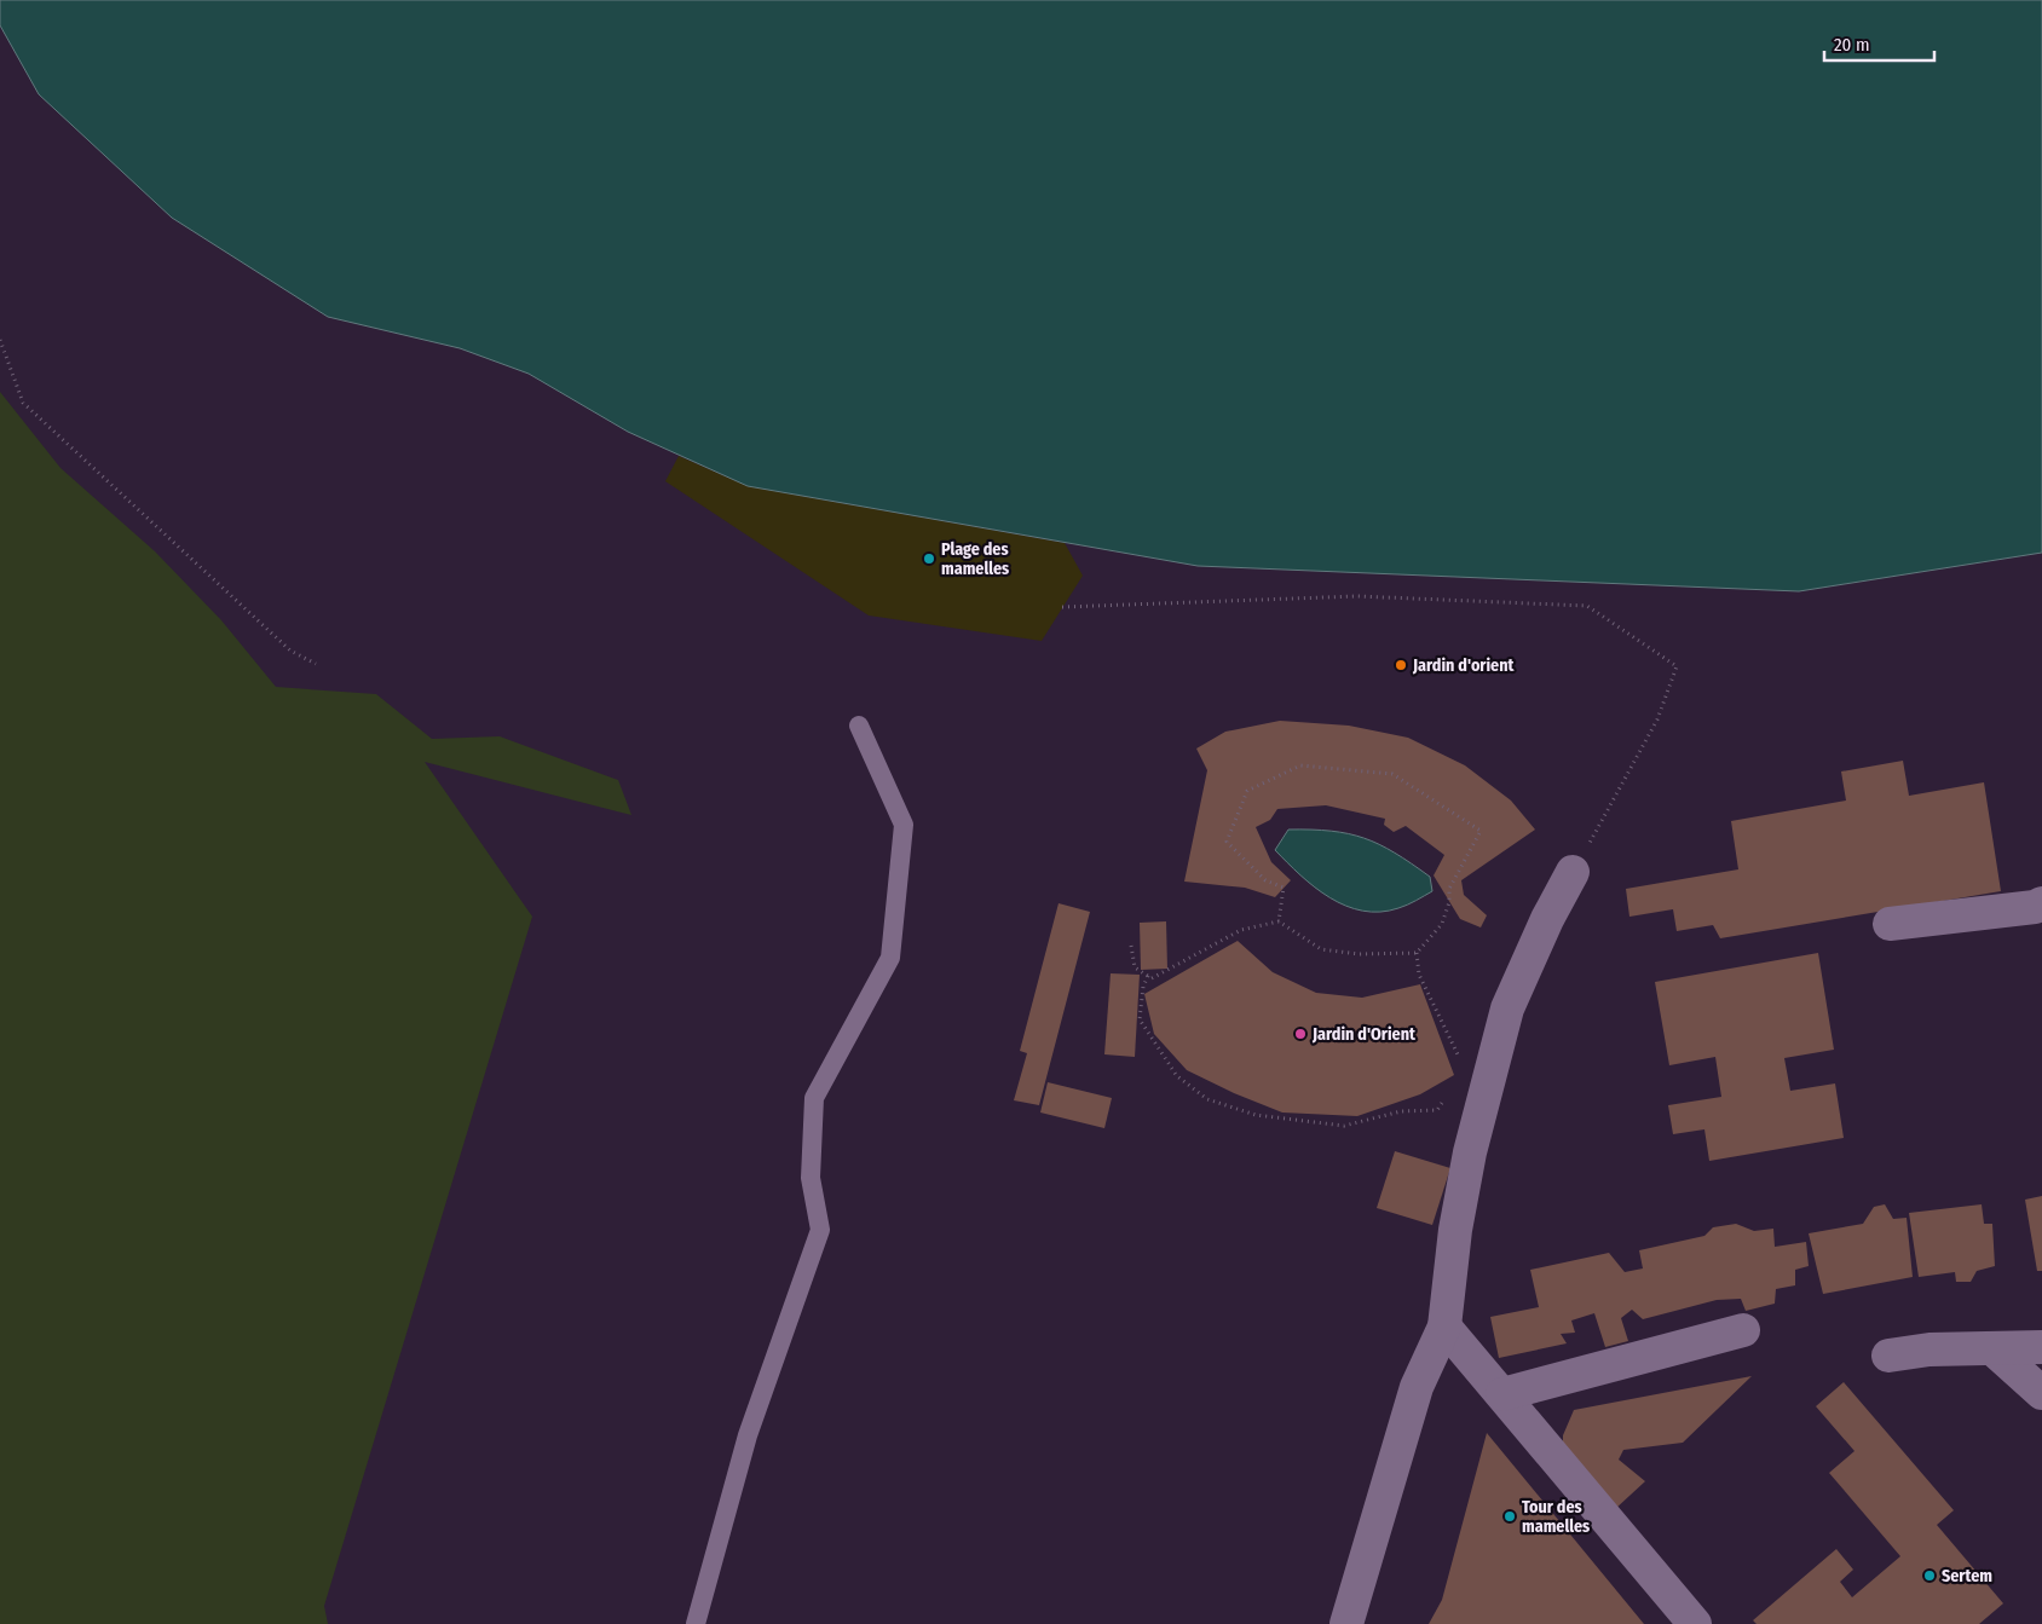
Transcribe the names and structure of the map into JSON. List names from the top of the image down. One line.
{"places":["Plage des mamelles","Jardin d'orient","Jardin d'Orient","Tour des mamelles","Sertem"],"scale_bar":"20 m"}
